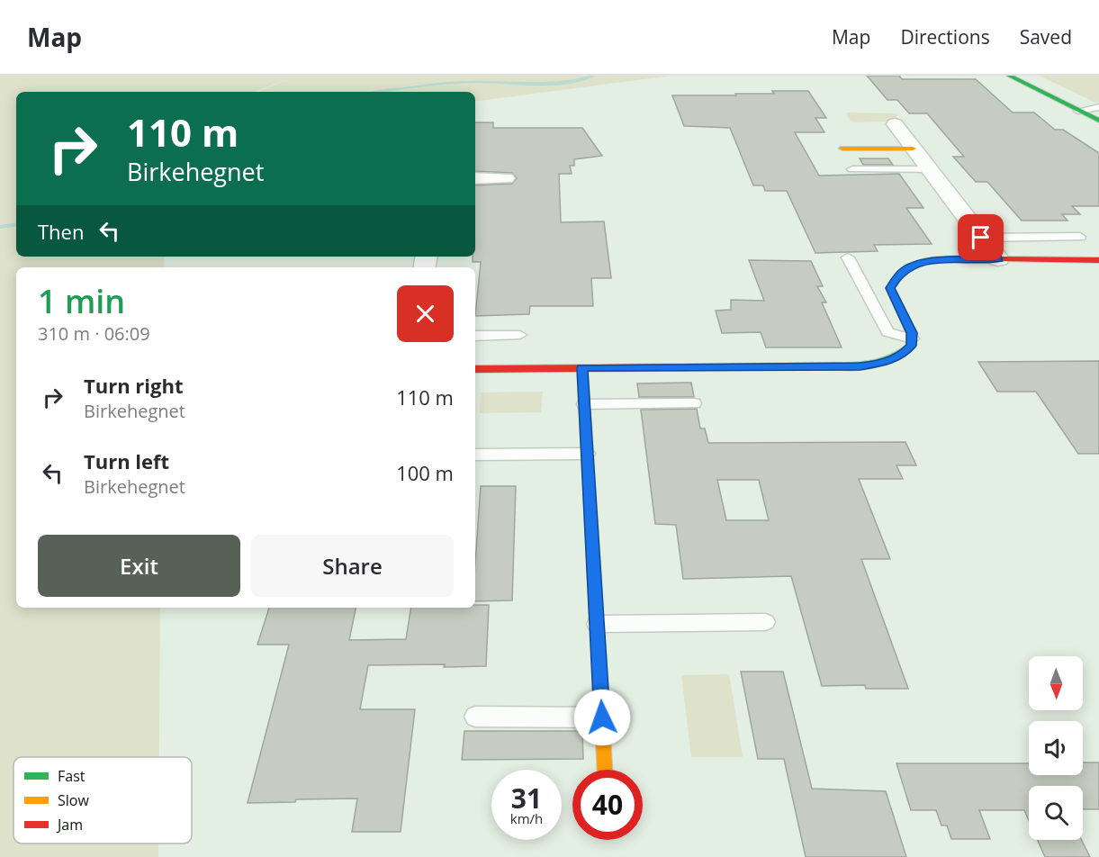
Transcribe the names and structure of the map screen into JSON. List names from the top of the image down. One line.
{"legend":["Fast","Slow","Jam"],"north":"bottom","page":{"header":"Map","nav":["Map","Directions","Saved"],"turn":["110 m","Birkehegnet"],"then":"Then","heading":["1 min","310 m · 06:09"],"list":[{"name":"Turn right","note":"Birkehegnet","value":"110 m"},{"name":"Turn left","note":"Birkehegnet","value":"100 m"}],"buttons":["Exit","Share"],"speed":"31 km/h","limit":"40"}}
